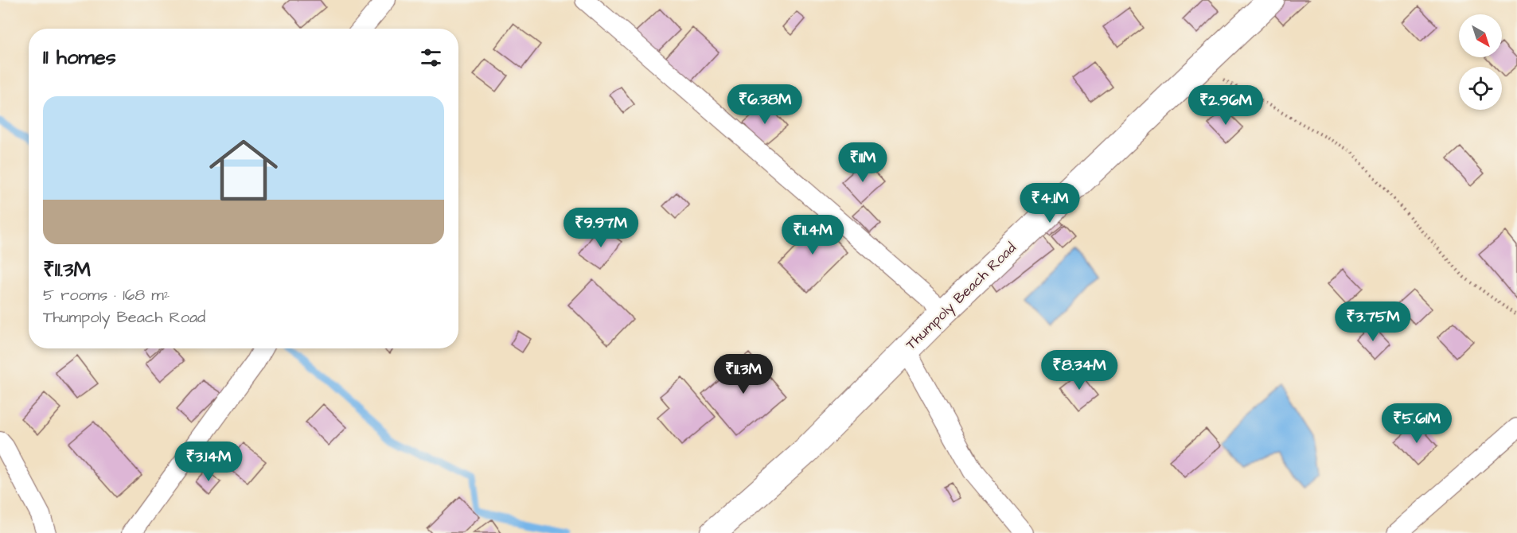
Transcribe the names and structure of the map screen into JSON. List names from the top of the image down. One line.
{"streets":{"main road":["Thumpoly Beach Road"]},"north":"bottom right","page":{"heading":"11 homes","price":["₹6.38M","₹2.96M","₹11M","₹4.1M","₹9.97M","₹11.4M","₹3.75M","₹8.34M","₹11.3M","₹5.61M","₹3.14M"],"list":[{"name":"₹11.3M","note":"5 rooms · 168 m² · Thumpoly Beach Road"}]}}
